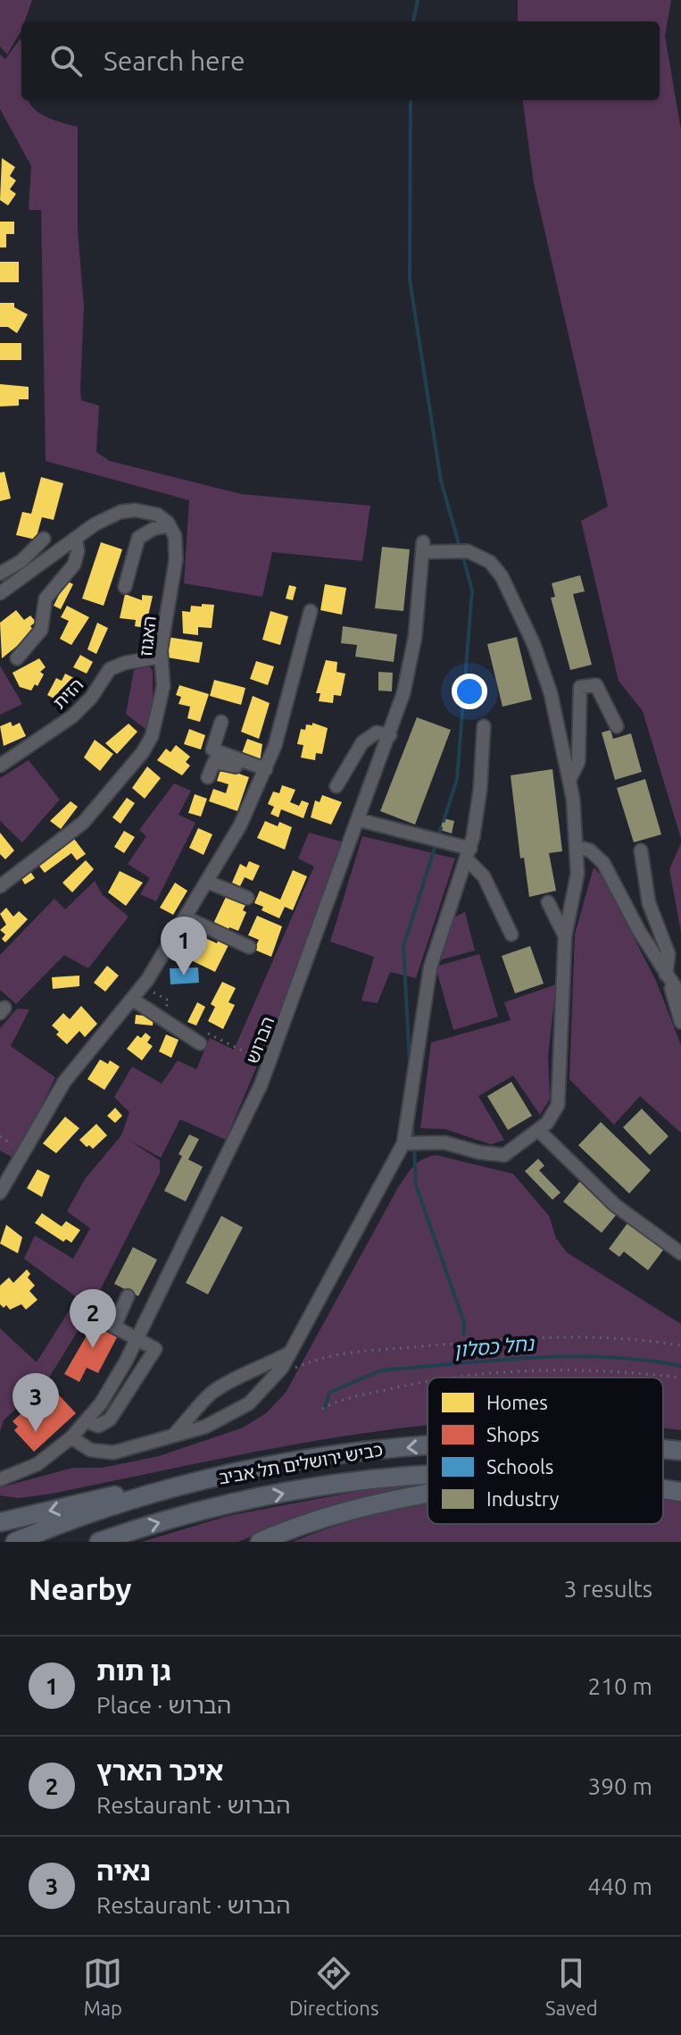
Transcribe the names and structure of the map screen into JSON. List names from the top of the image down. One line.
{"streets":{"highway":["כביש ירושלים תל אביב"],"street":["האגוז","הזית","הברוש"]},"crossings":[["האגוז","הזית"]],"water":["נחל כסלון"],"legend":["Homes","Shops","Schools","Industry"],"page":{"search":"Search here","pins":["1","2","3"],"heading":["Nearby","3 results"],"list":[{"mark":"1","name":"גן תות","note":"Place · הברוש","value":"210 m"},{"mark":"2","name":"איכר הארץ","note":"Restaurant · הברוש","value":"390 m"},{"mark":"3","name":"נאיה","note":"Restaurant · הברוש","value":"440 m"}],"nav":["Map","Directions","Saved"]}}
